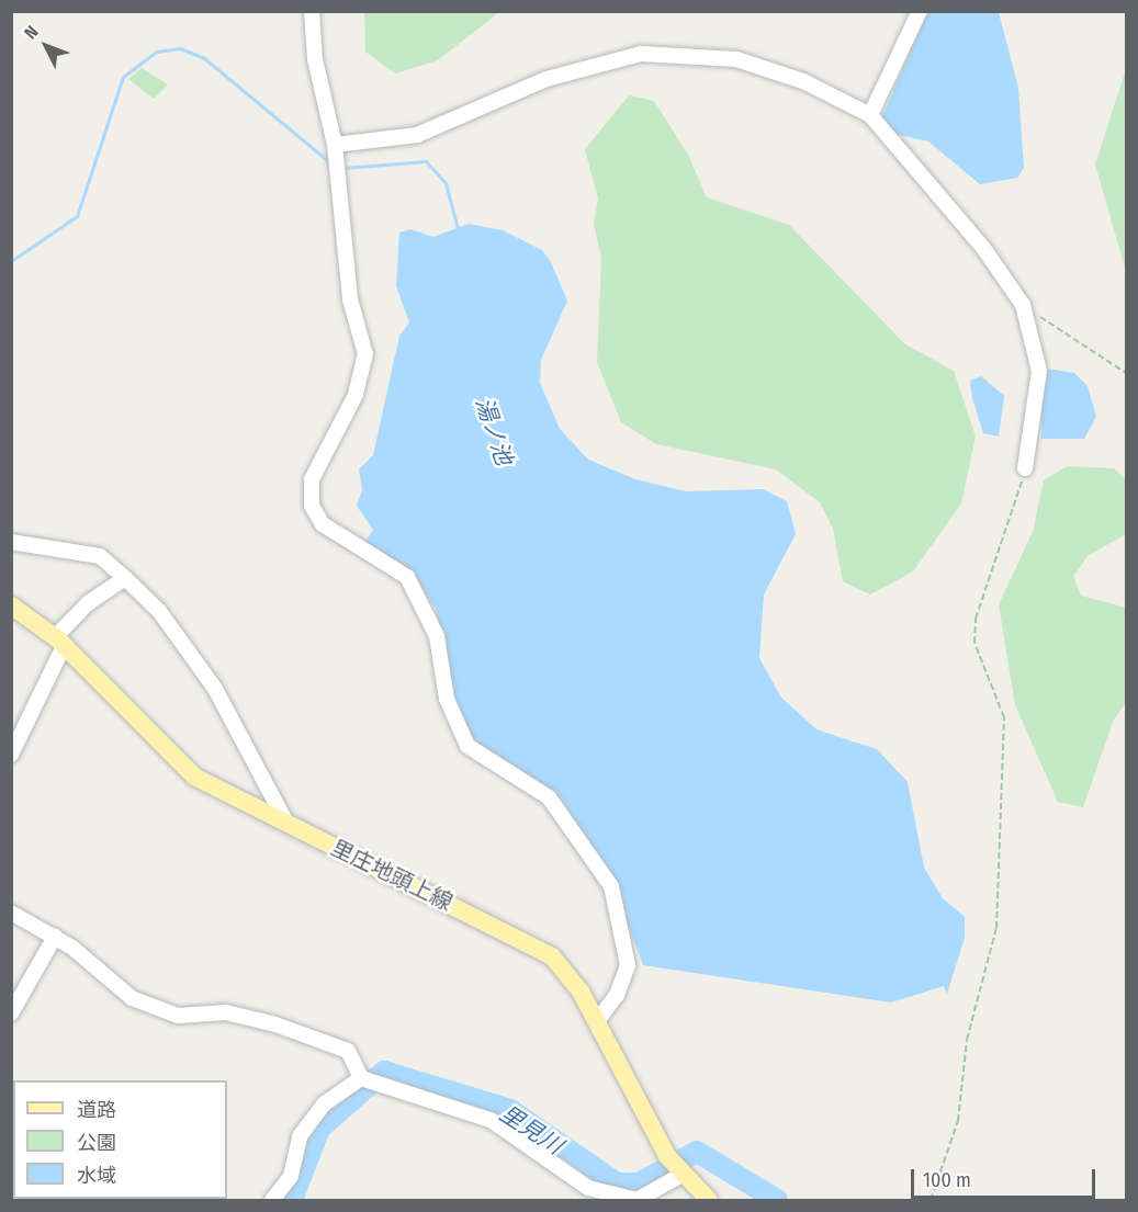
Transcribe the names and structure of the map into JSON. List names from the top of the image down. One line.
{"streets":{"main road":["里庄地頭上線"]},"water":["湯ノ池","里見川"],"legend":["道路","公園","水域"],"scale_bar":"100 m","north":"top left"}
